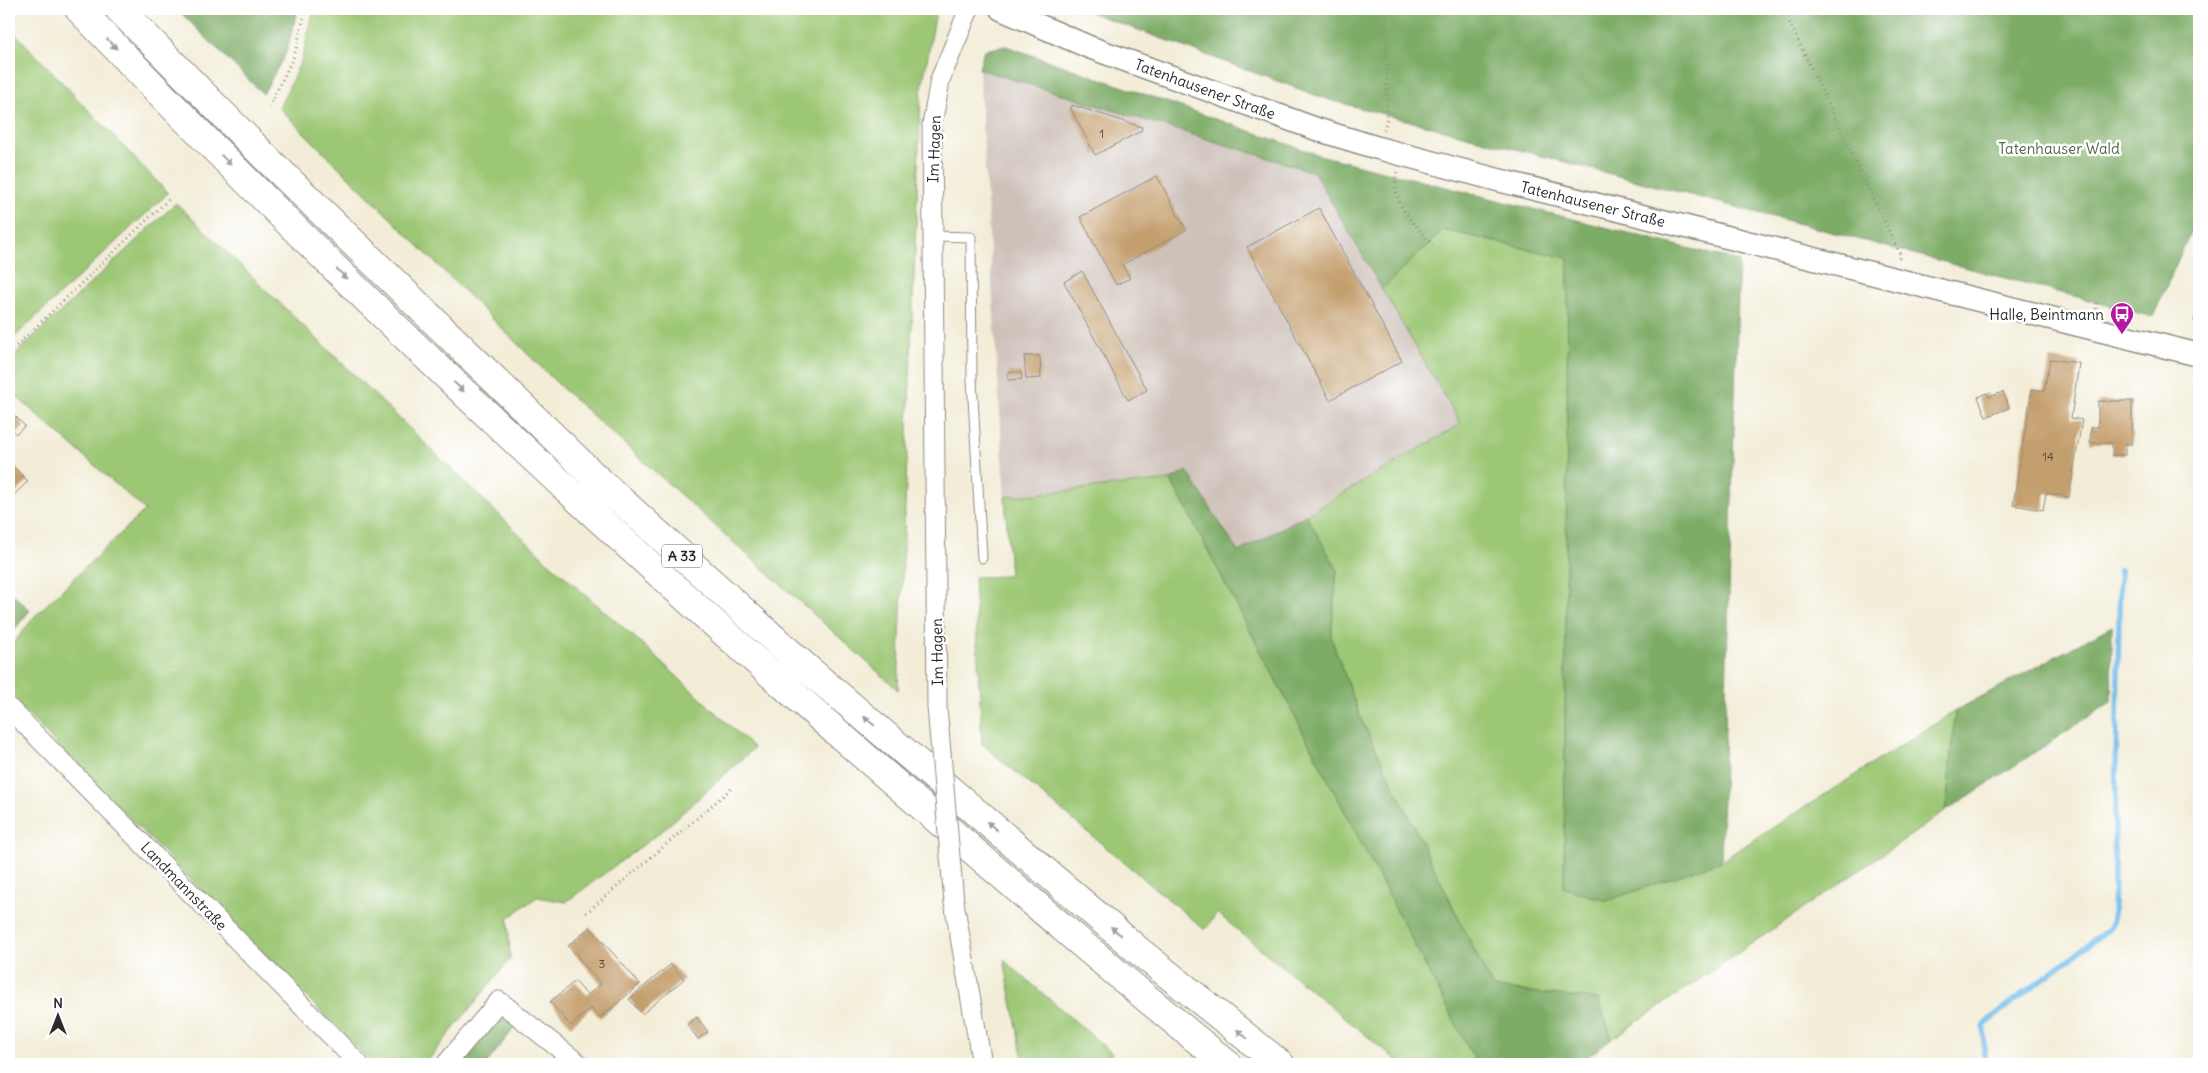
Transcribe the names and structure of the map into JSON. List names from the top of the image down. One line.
{"streets":{"highway":["A 33"],"street":["Tatenhausener Straße","Im Hagen","Landmannstraße"]},"parks":["Tatenhauser Wald"],"places":{"bus stop":["Halle, Beintmann"]},"house_numbers":["1","14","3"],"north":"top"}
